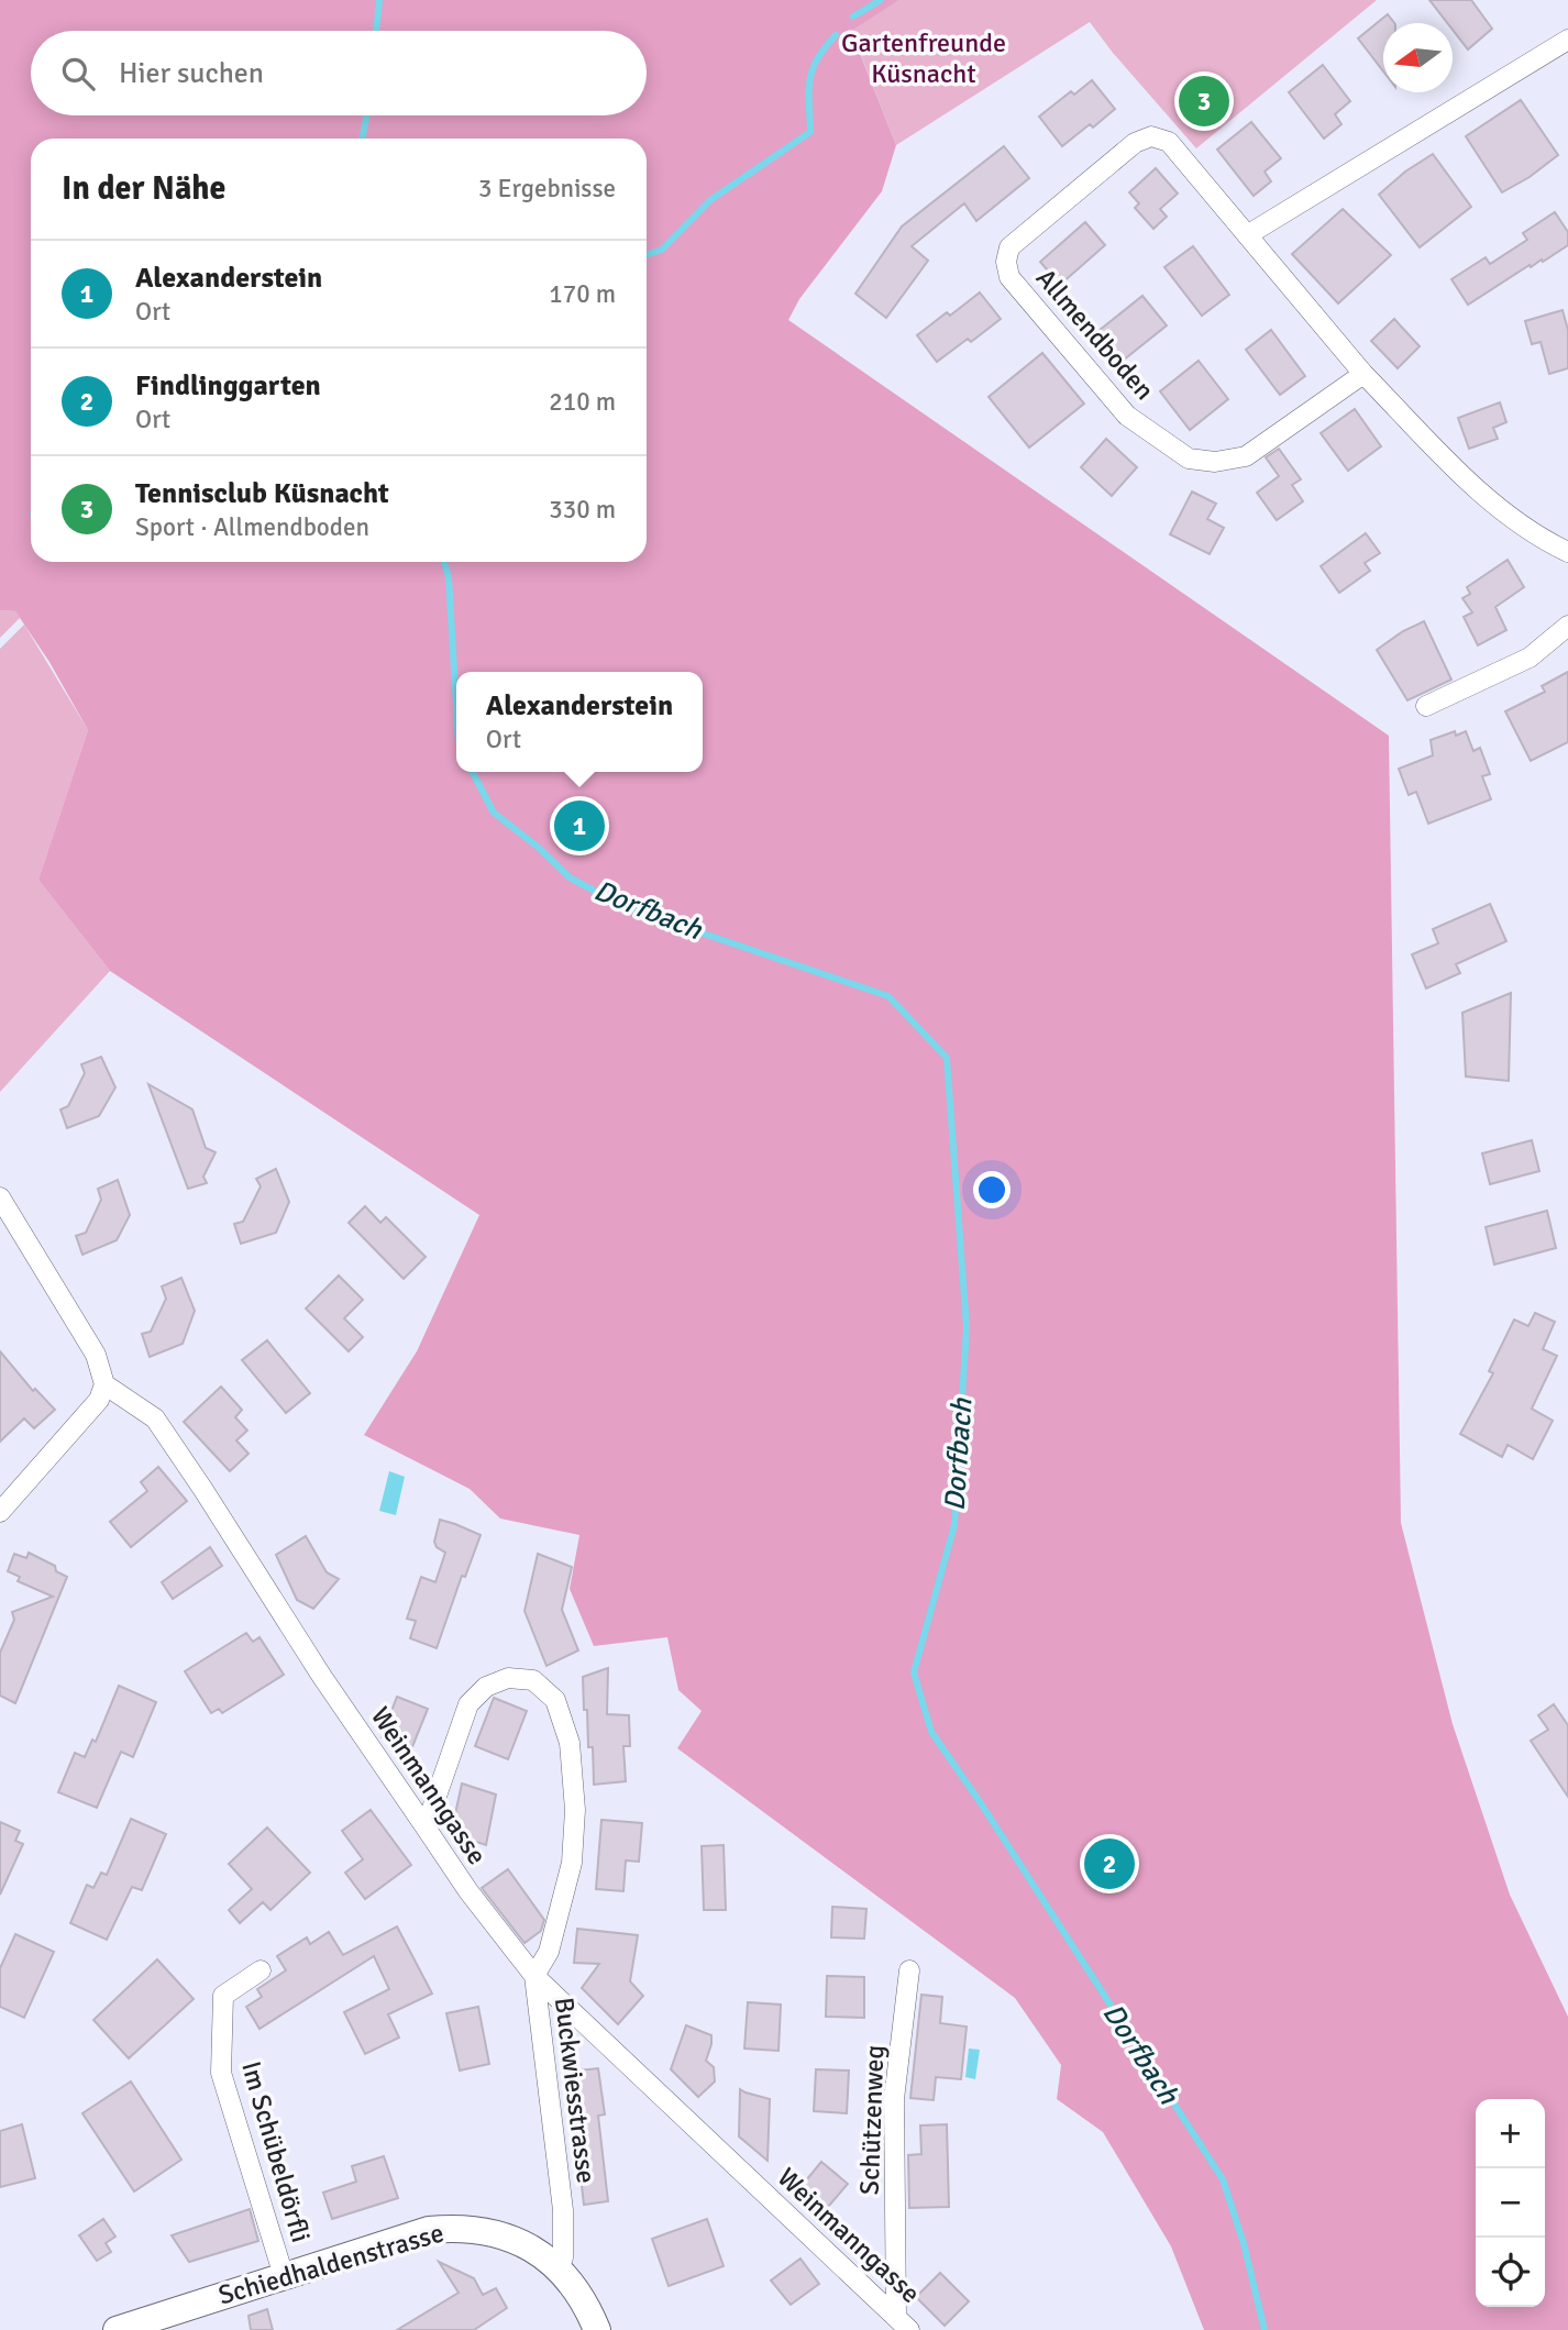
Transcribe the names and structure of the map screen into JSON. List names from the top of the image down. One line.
{"streets":{"main road":["Schiedhaldenstrasse"],"street":["Allmendboden","Weinmanngasse","Buckwiesstrasse","Schützenweg","Im Schübeldörfli"]},"crossings":[["Weinmanngasse","Buckwiesstrasse"],["Weinmanngasse","Schützenweg"],["Buckwiesstrasse","Schiedhaldenstrasse"],["Im Schübeldörfli","Schiedhaldenstrasse"]],"water":["Dorfbach"],"parks":["Gartenfreunde Küsnacht"],"north":"left","page":{"search":"Hier suchen","pins":["3","1","2"],"heading":["In der Nähe","3 Ergebnisse"],"list":[{"mark":"1","name":"Alexanderstein","note":"Ort","value":"170 m"},{"mark":"2","name":"Findlinggarten","note":"Ort","value":"210 m"},{"mark":"3","name":"Tennisclub Küsnacht","note":"Sport · Allmendboden","value":"330 m"}],"popup":["Alexanderstein","Ort"],"map_buttons":["+","−"]}}
